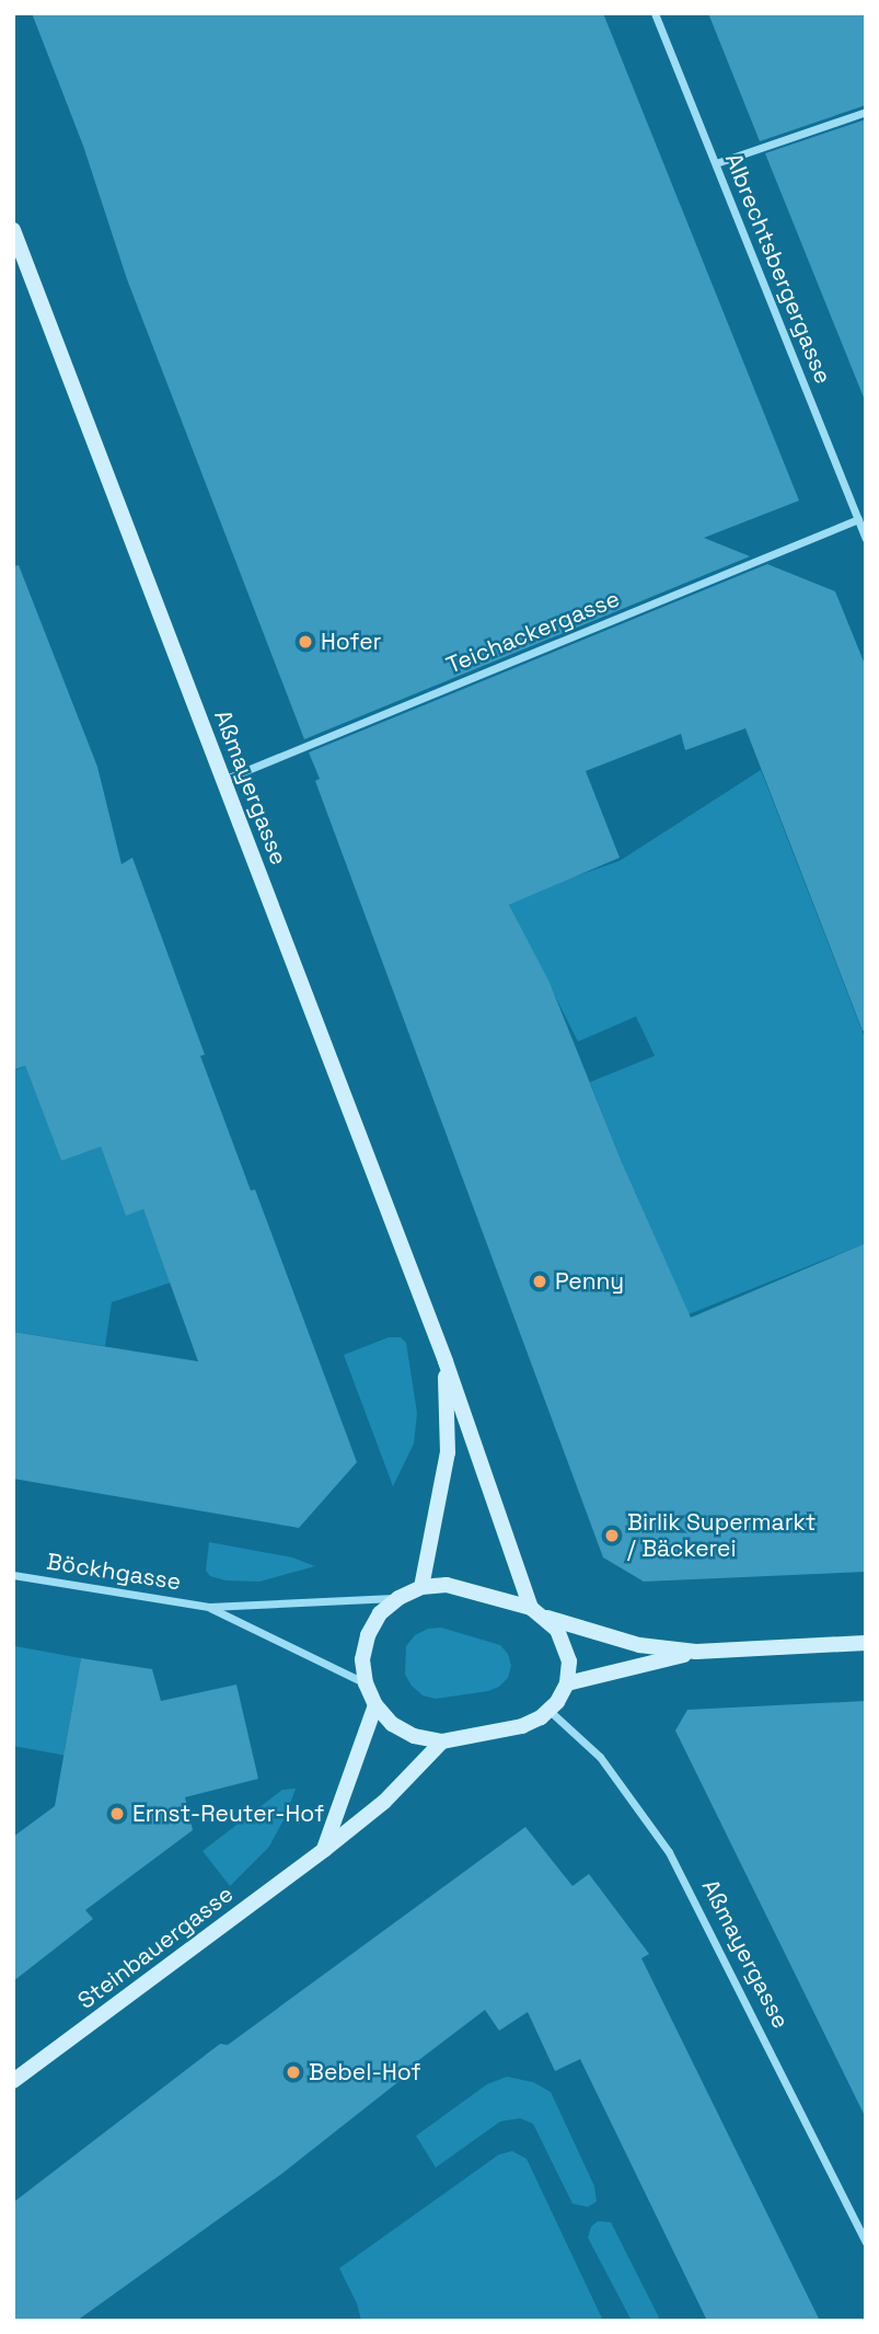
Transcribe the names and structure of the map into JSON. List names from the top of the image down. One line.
{"streets":{"street":["Albrechtsbergergasse","Teichackergasse","Aßmayergasse","Böckhgasse","Steinbauergasse"]},"crossings":[["Albrechtsbergergasse","Teichackergasse"],["Teichackergasse","Aßmayergasse"],["Aßmayergasse","Böckhgasse"],["Aßmayergasse","Steinbauergasse"],["Böckhgasse","Steinbauergasse"]],"places":["Hofer","Penny","Birlik Supermarkt / Bäckerei","Ernst-Reuter-Hof","Bebel-Hof"]}
